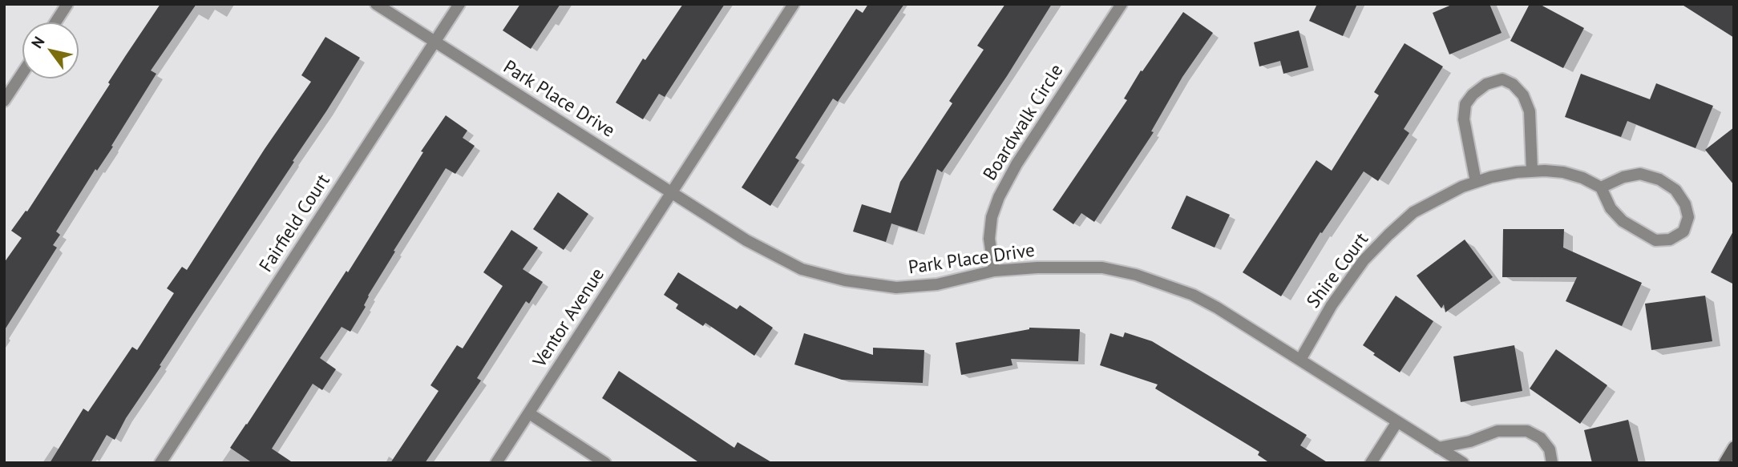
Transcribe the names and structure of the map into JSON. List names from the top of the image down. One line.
{"streets":{"street":["Park Place Drive","Boardwalk Circle","Fairfield Court","Shire Court","Ventor Avenue"]},"crossings":[["Park Place Drive","Boardwalk Circle"],["Park Place Drive","Fairfield Court"],["Park Place Drive","Shire Court"],["Park Place Drive","Ventor Avenue"]],"north":"top left"}
